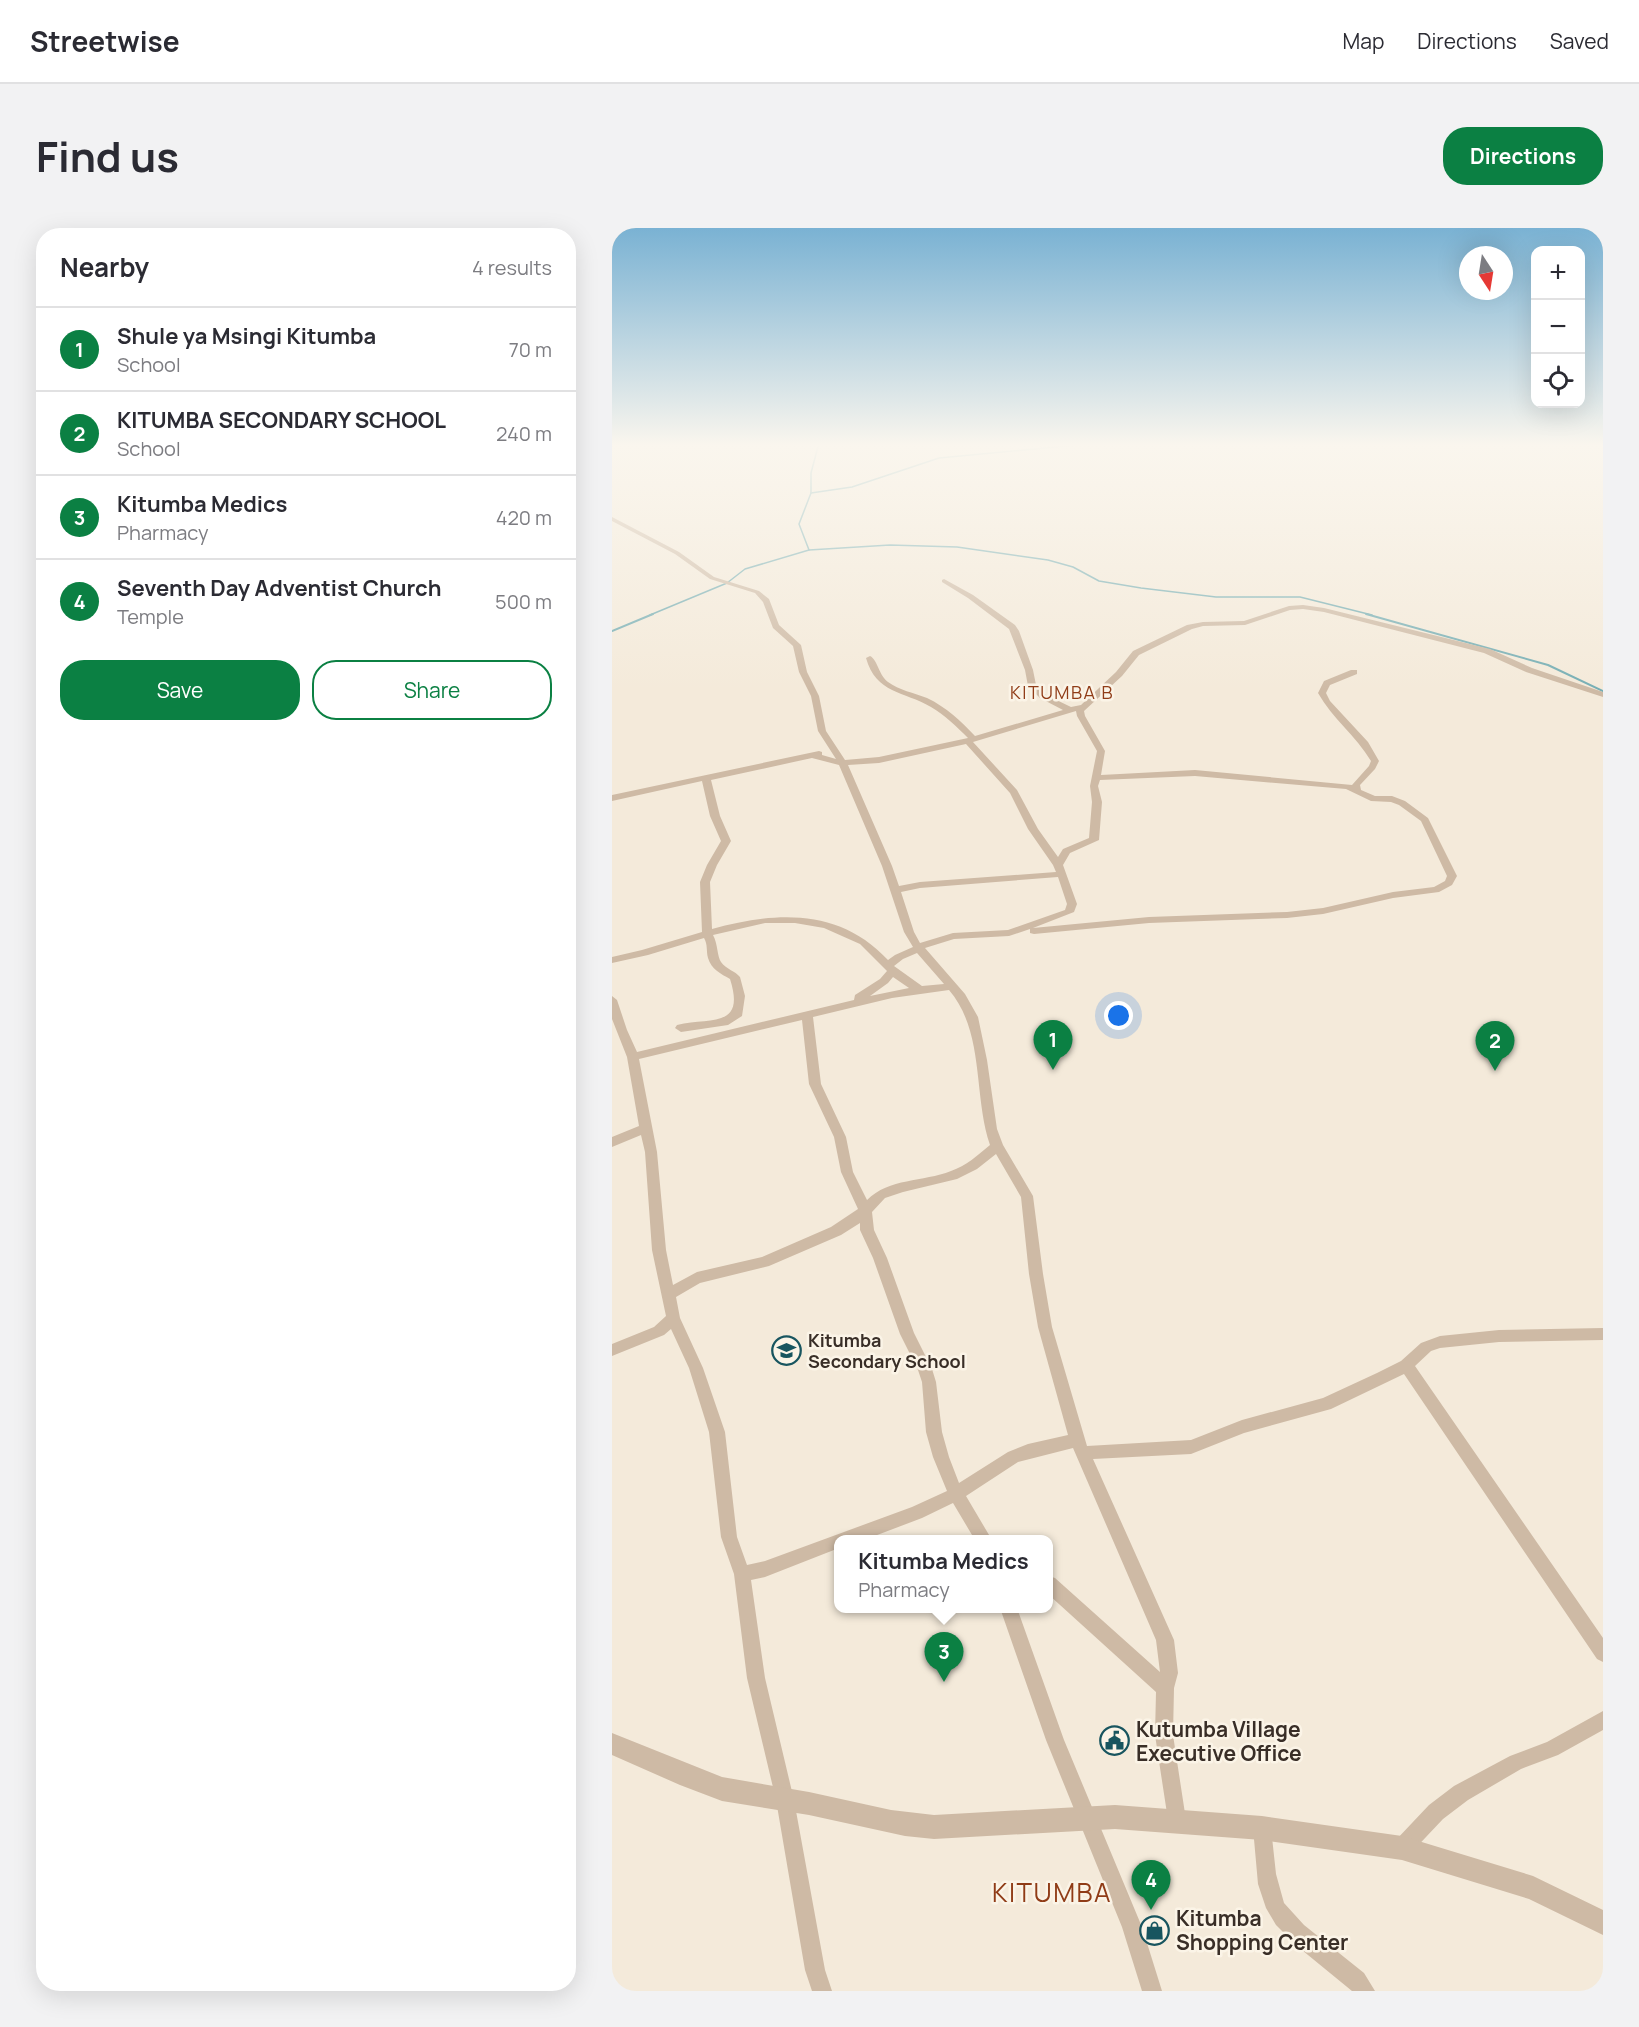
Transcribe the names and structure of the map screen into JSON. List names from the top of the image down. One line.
{"districts":["KITUMBA B","KITUMBA"],"places":{"school or university":["Kitumba Secondary School"],"public building":["Kutumba Village Executive Office"],"shop":["Kitumba Shopping Center"]},"north":"bottom","page":{"header":"Streetwise","nav":["Map","Directions","Saved"],"title":"Find us","buttons":["Directions",["Save","Share"]],"heading":["Nearby","4 results"],"map_buttons":["+","−"],"list":[{"mark":"1","name":"Shule ya Msingi Kitumba","note":"School","value":"70 m"},{"mark":"2","name":"KITUMBA SECONDARY SCHOOL","note":"School","value":"240 m"},{"mark":"3","name":"Kitumba Medics","note":"Pharmacy","value":"420 m"},{"mark":"4","name":"Seventh Day Adventist Church","note":"Temple","value":"500 m"}],"pins":["1","2","3","4"],"popup":["Kitumba Medics","Pharmacy"]}}
